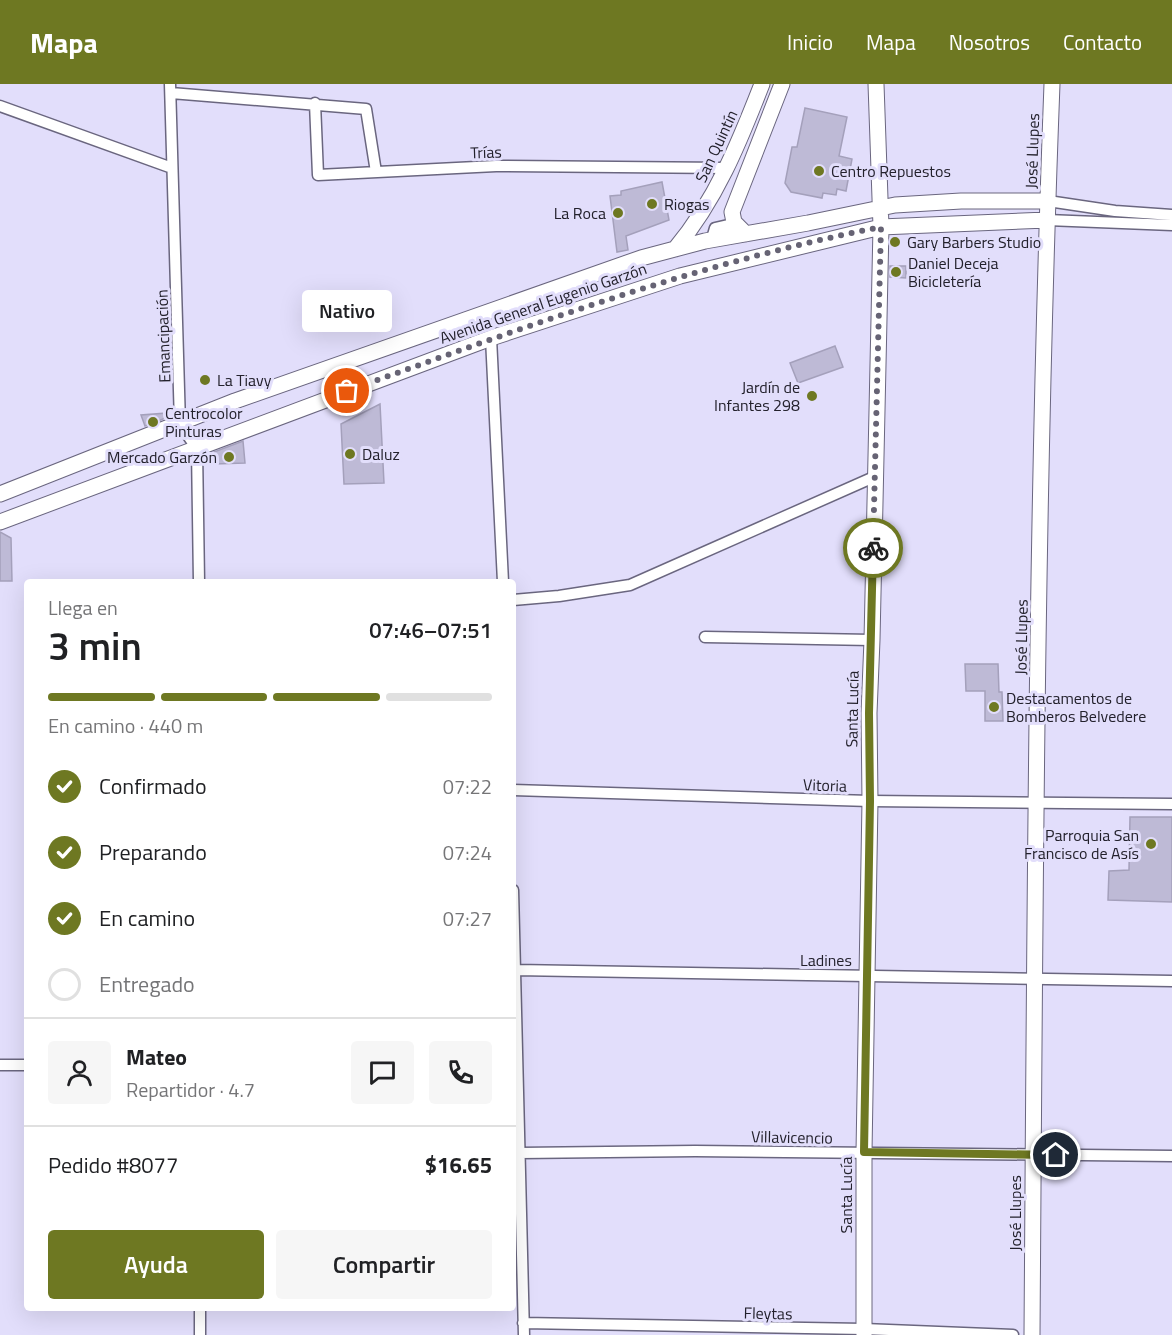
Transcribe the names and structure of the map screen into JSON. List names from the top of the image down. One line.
{"streets":{"street":["San Quintín","José Llupes","Trías","Avenida General Eugenio Garzón","Emancipación","Santa Lucía","Vitoria","Ladines","Villavicencio","Fleytas"]},"crossings":[["San Quintín","Trías"],["San Quintín","Avenida General Eugenio Garzón"],["José Llupes","Avenida General Eugenio Garzón"],["José Llupes","Vitoria"],["José Llupes","Ladines"],["José Llupes","Villavicencio"],["Avenida General Eugenio Garzón","Emancipación"],["Avenida General Eugenio Garzón","Santa Lucía"],["Santa Lucía","Vitoria"],["Santa Lucía","Ladines"],["Santa Lucía","Villavicencio"],["Santa Lucía","Fleytas"]],"places":["Centro Repuestos","Riogas","La Roca","Gary Barbers Studio","Daniel Deceja Bicicletería","La Tiavy","Nativo","Jardín de Infantes 298","Centrocolor Pinturas","Daluz","Mercado Garzón","Destacamentos de Bomberos Belvedere","Parroquia San Francisco de Asís"],"page":{"header":"Mapa","nav":["Inicio","Mapa","Nosotros","Contacto"],"bubble":"Nativo","heading":["3 min","Llega en","07:46–07:51"],"panel":["Mateo","Repartidor · 4.7","Pedido #8077","$16.65"],"bar":"En camino · 440 m","list":[["Confirmado","07:22"],["Preparando","07:24"],["En camino","07:27"],"Entregado"],"buttons":["Ayuda","Compartir"]}}
